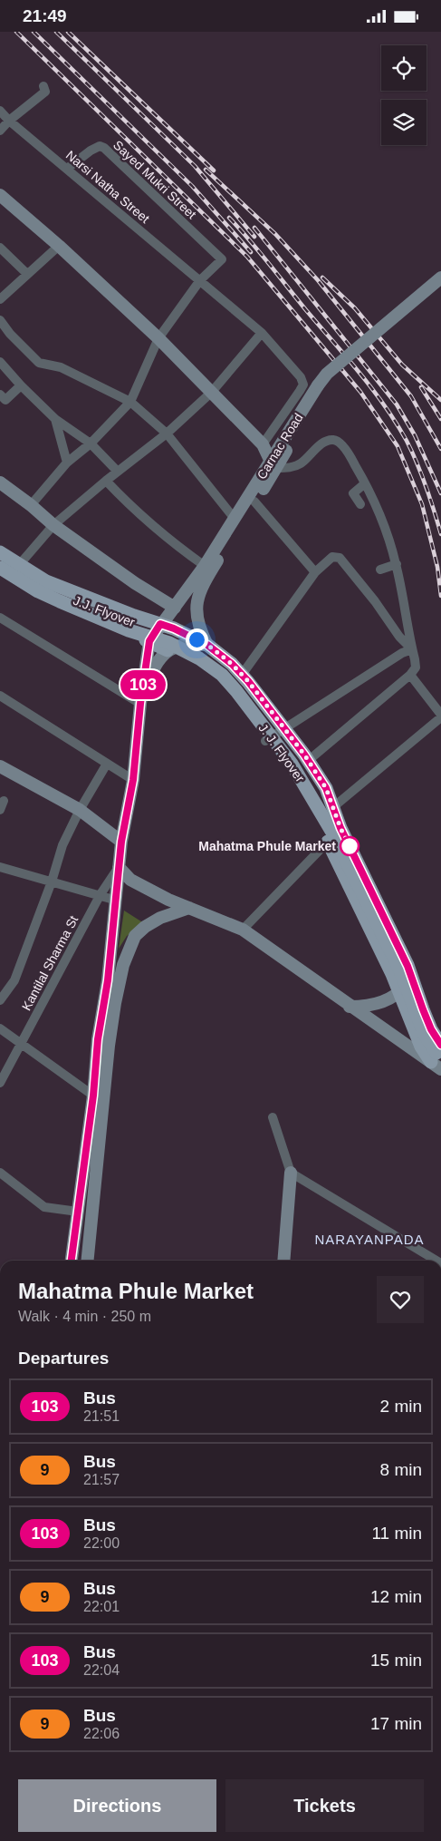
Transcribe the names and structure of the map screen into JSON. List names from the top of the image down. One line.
{"streets":{"main road":["Carnac Road","J.J. Flyover","J. J. Flyover"],"street":["Sayed Mukri Street","Narsi Natha Street","Kantilal Sharma St"]},"crossings":[["Sayed Mukri Street","Narsi Natha Street"]],"districts":["NARAYANPADA"],"places":["Mahatma Phule Market"],"lines":["bus line 103"],"page":{"status":"21:49","on_map":"103","heading":[["Mahatma Phule Market","Walk · 4 min · 250 m"],"Departures"],"list":[{"mark":"103","name":"Bus","note":"21:51","value":"2 min"},{"mark":"9","name":"Bus","note":"21:57","value":"8 min"},{"mark":"103","name":"Bus","note":"22:00","value":"11 min"},{"mark":"9","name":"Bus","note":"22:01","value":"12 min"},{"mark":"103","name":"Bus","note":"22:04","value":"15 min"},{"mark":"9","name":"Bus","note":"22:06","value":"17 min"}],"buttons":["Directions","Tickets"]}}
